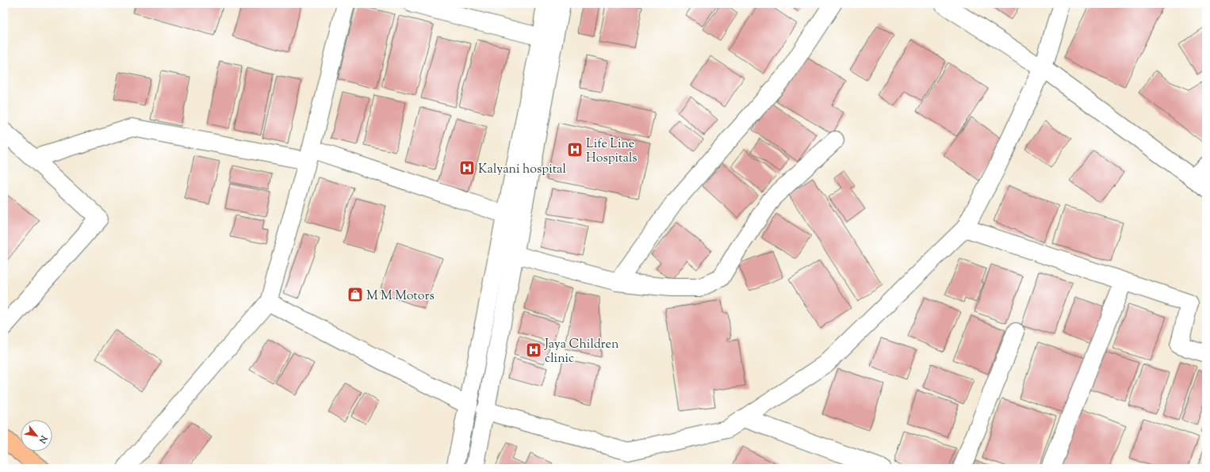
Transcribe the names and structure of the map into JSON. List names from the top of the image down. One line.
{"places":{"hospital":["Life Line Hospitals","Kalyani hospital","Jaya Children clinic"],"shop":["M M Motors"]},"north":"bottom right"}
